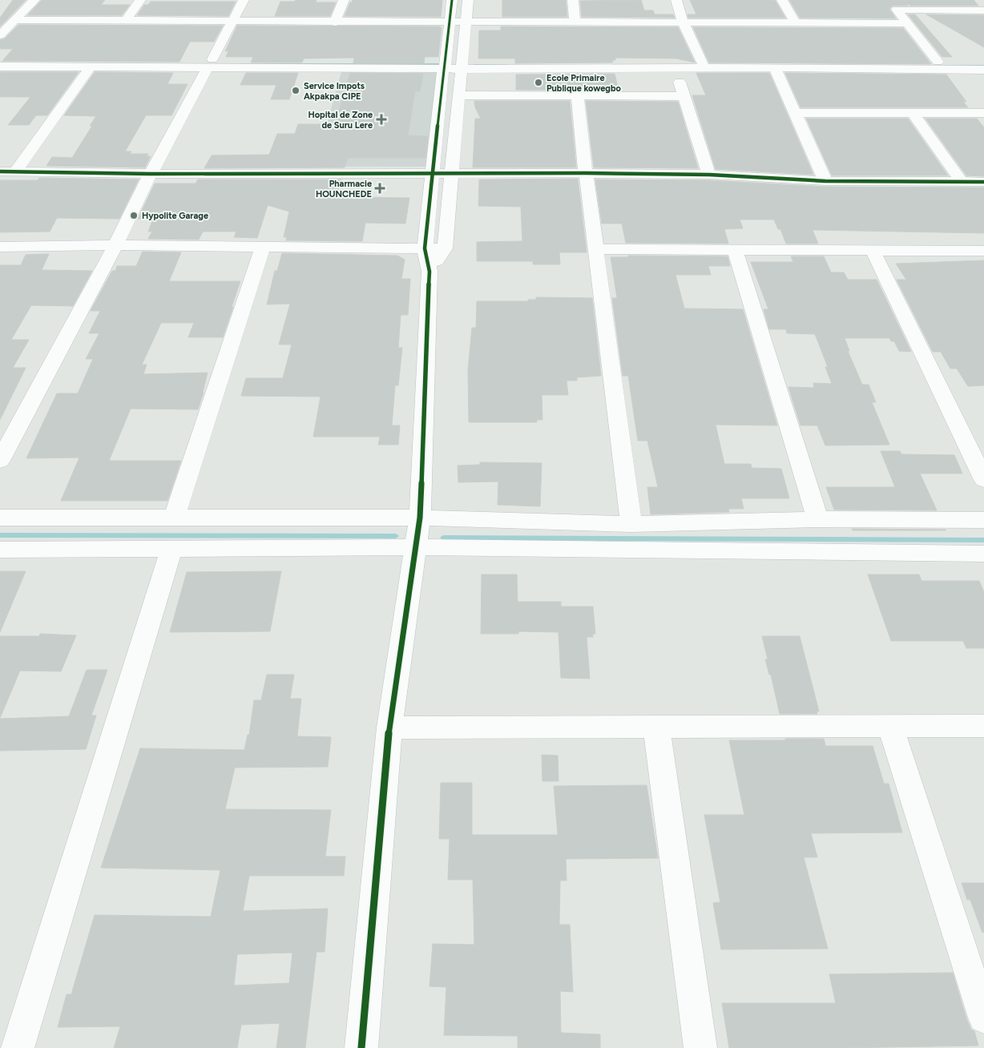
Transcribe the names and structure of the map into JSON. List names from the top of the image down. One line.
{"places":{"other":["Ecole Primaire Publique kowegbo","Service Impots Akpakpa CIPE","Hypolite Garage"],"health":["Hopital de Zone de Suru Lere","Pharmacie HOUNCHEDE"]}}
